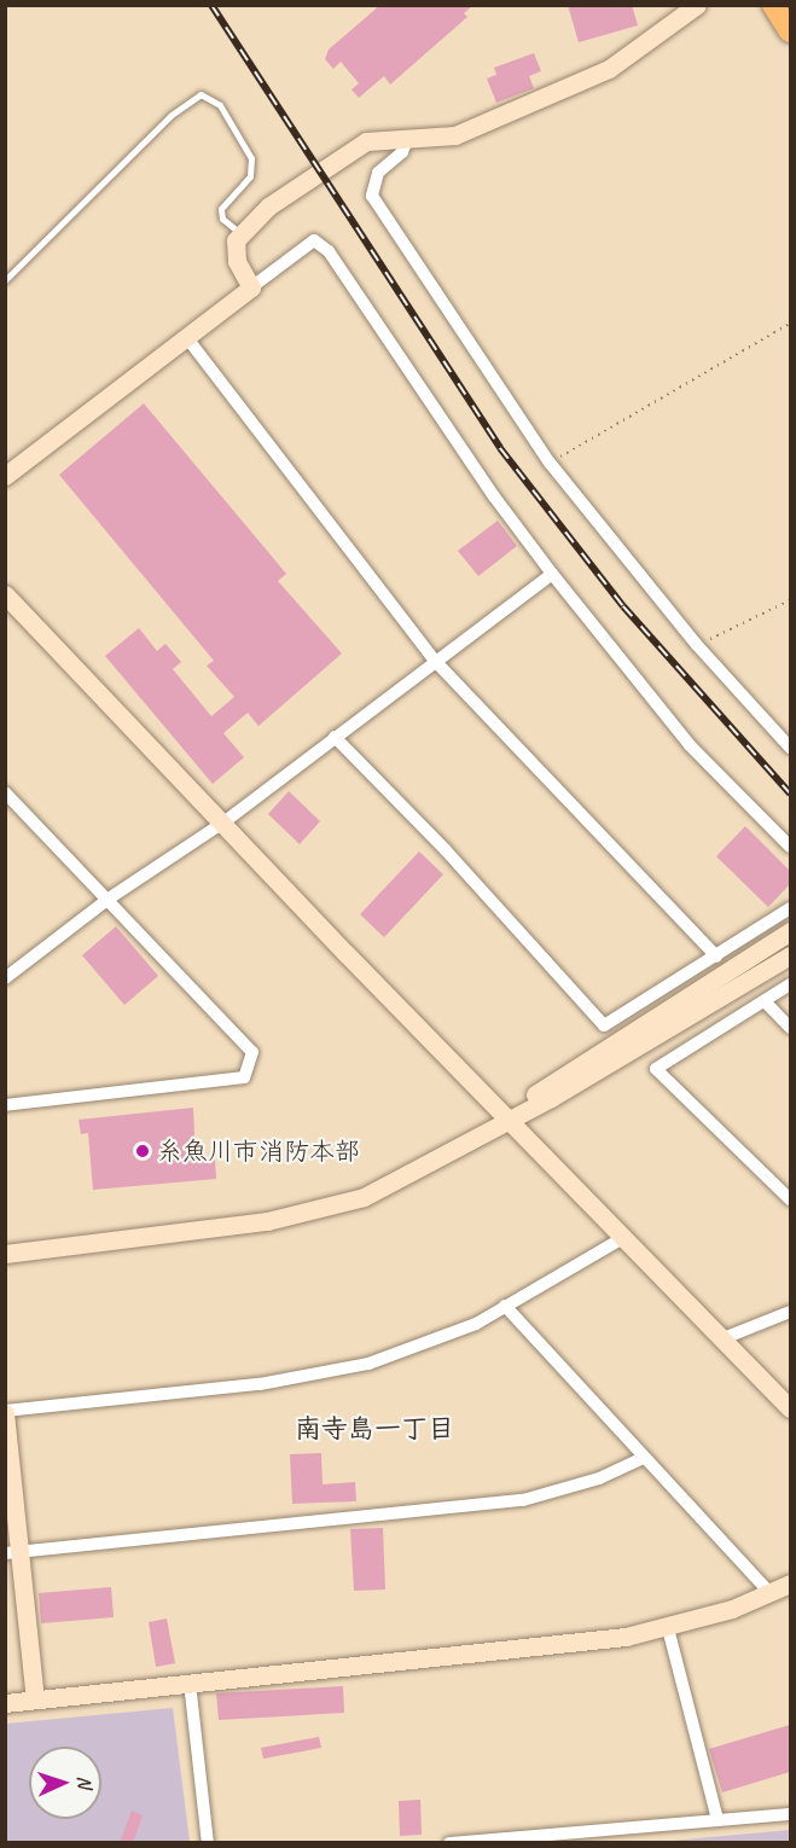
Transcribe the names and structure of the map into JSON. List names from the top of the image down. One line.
{"districts":["南寺島一丁目"],"places":["糸魚川市消防本部"],"north":"right"}
